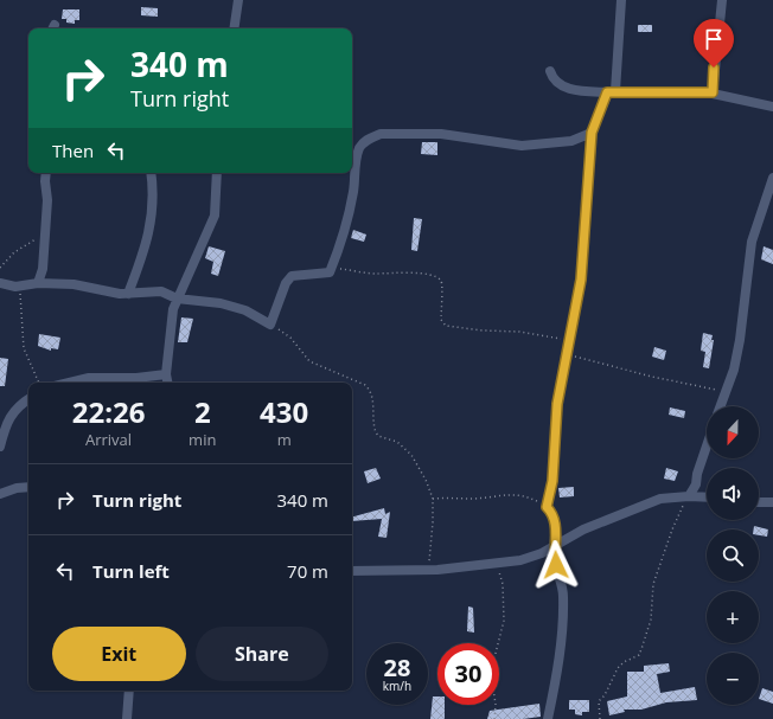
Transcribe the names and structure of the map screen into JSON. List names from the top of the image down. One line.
{"north":"bottom","page":{"turn":["340 m","Turn right"],"then":"Then","eta":["22:26","Arrival","2","min","430","m"],"map_buttons":["+","−"],"list":[{"name":"Turn right","value":"340 m"},{"name":"Turn left","value":"70 m"}],"buttons":["Exit","Share"],"speed":"28 km/h","limit":"30"}}
